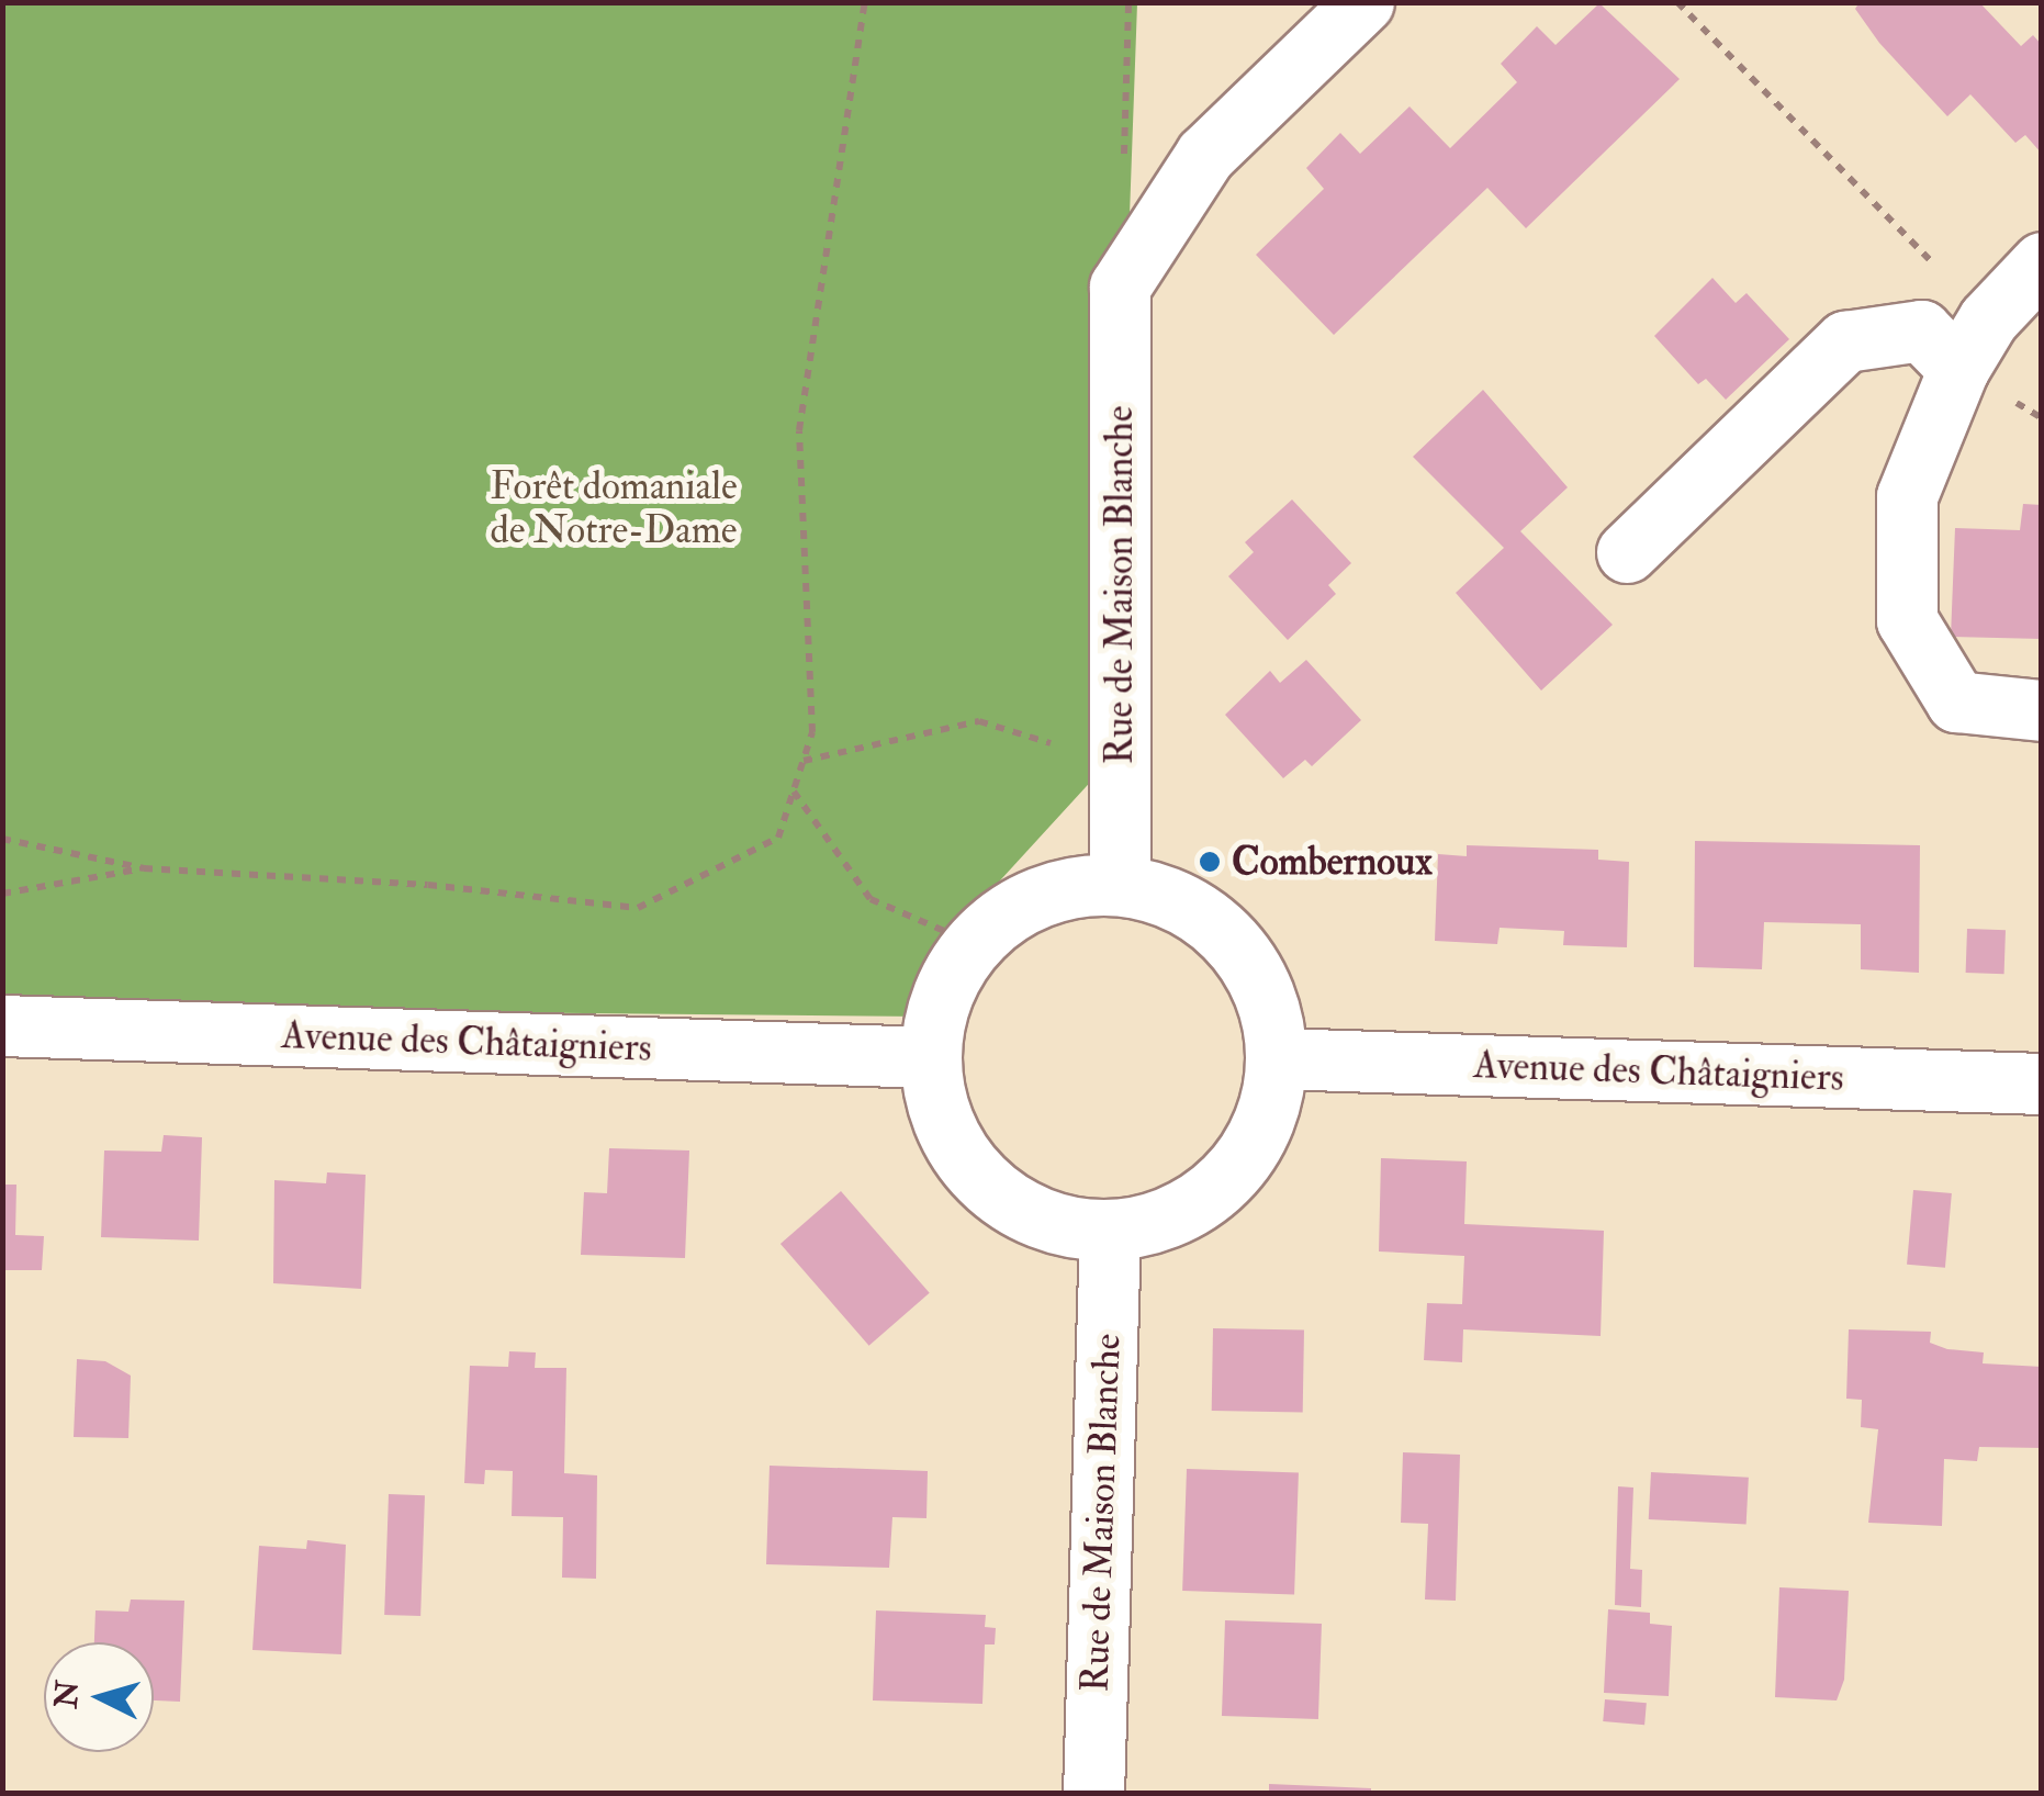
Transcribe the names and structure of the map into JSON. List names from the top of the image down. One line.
{"streets":{"street":["Rue de Maison Blanche","Avenue des Châtaigniers"]},"crossings":[["Rue de Maison Blanche","Avenue des Châtaigniers"]],"parks":["Forêt domaniale de Notre-Dame"],"places":["Combernoux"],"north":"left"}
